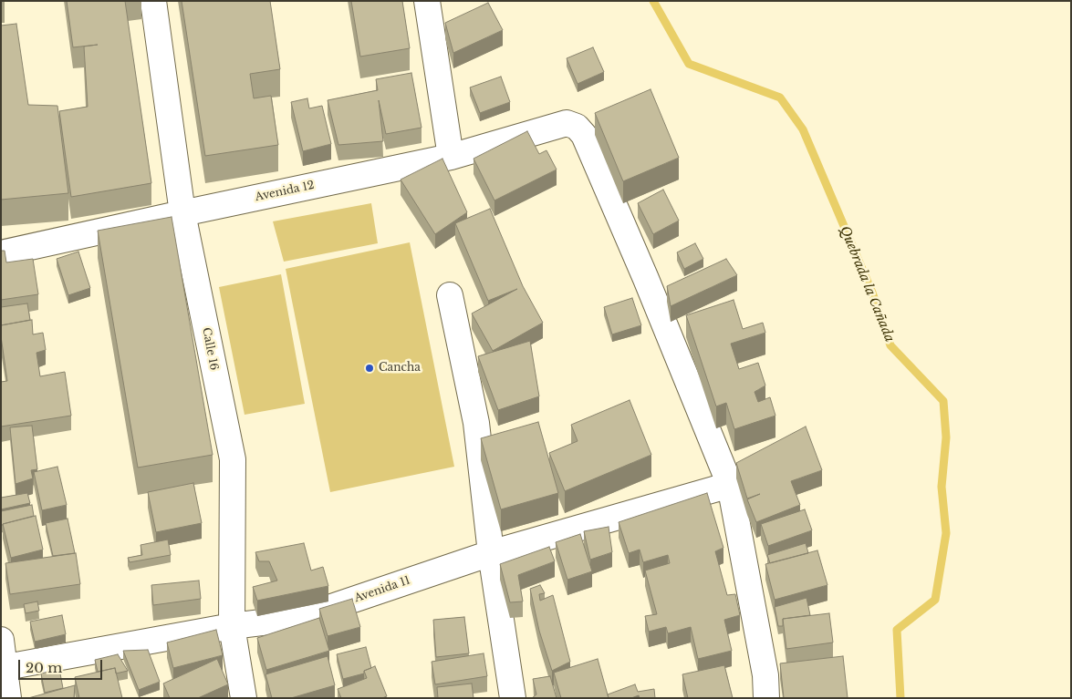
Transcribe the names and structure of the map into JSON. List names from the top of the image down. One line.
{"streets":{"street":["Avenida 12","Calle 16","Avenida 11"]},"crossings":[["Avenida 12","Calle 16"],["Avenida 12","Avenida 11"],["Calle 16","Avenida 11"]],"water":["Quebrada la Cañada"],"places":["Cancha"],"scale_bar":"20 m"}
